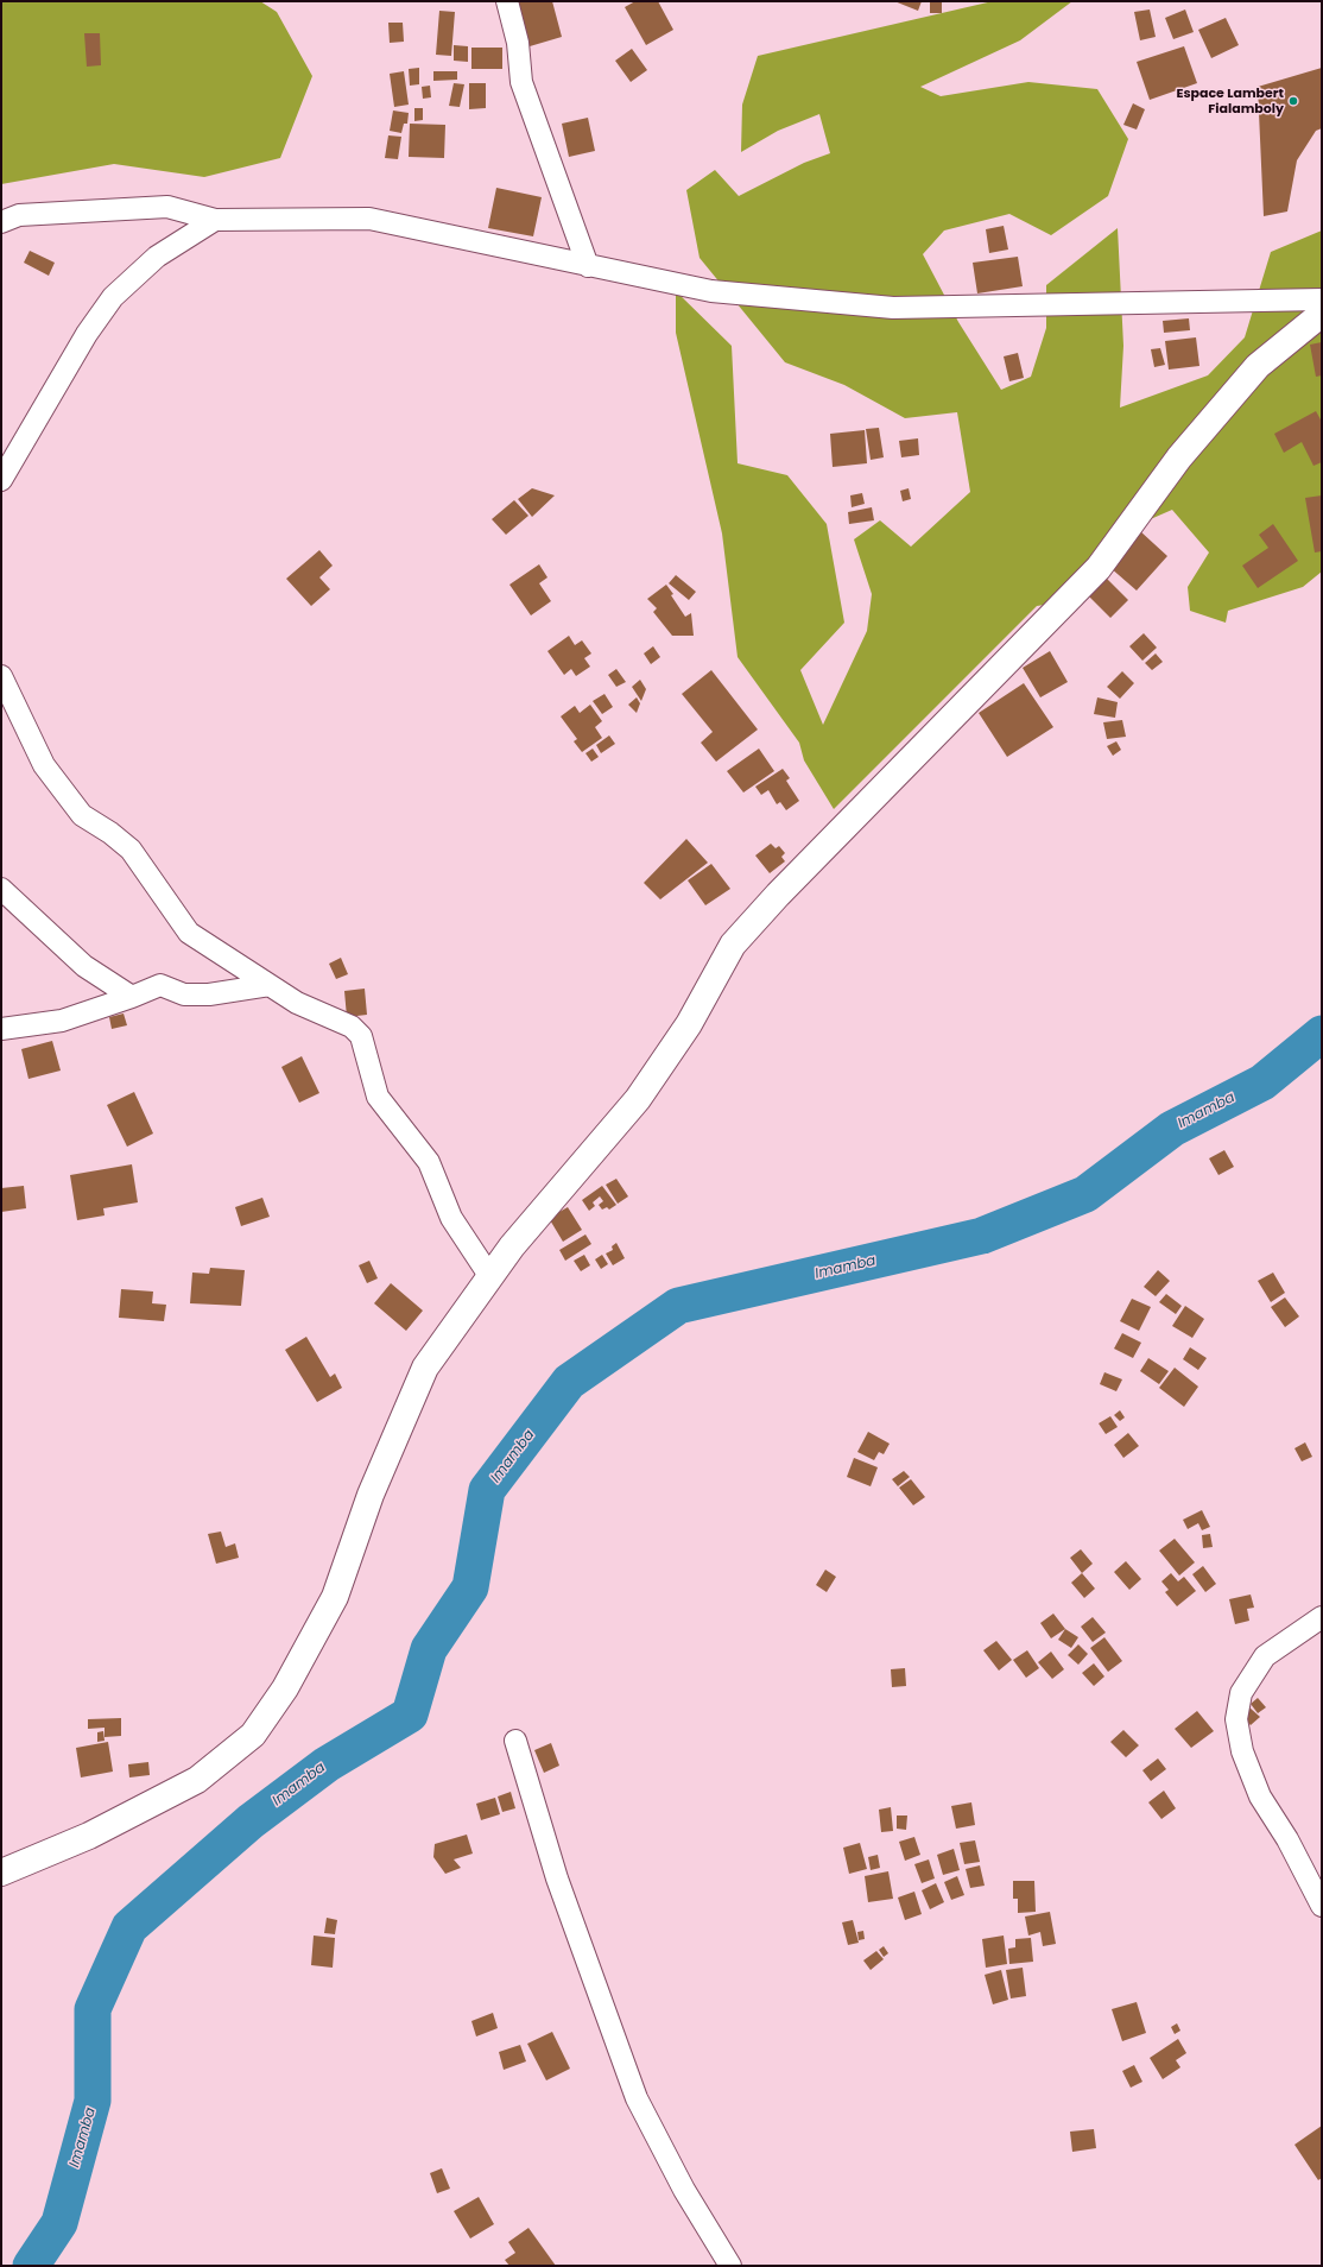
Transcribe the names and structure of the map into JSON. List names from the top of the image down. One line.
{"water":["Imamba"],"places":["Espace Lambert Fialamboly"]}
